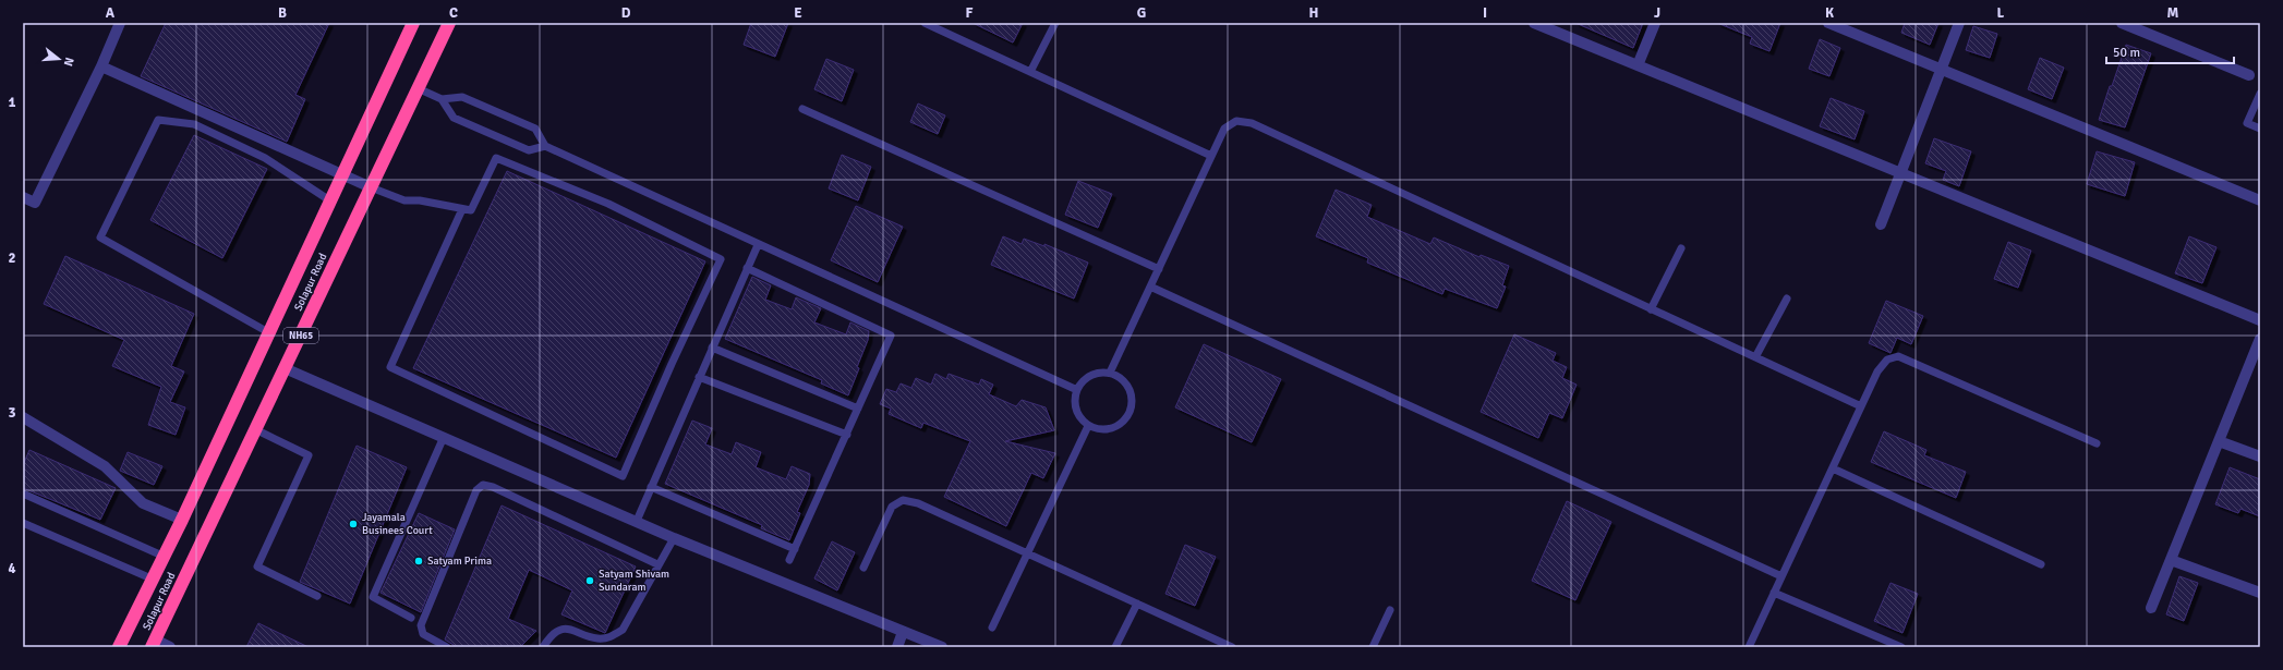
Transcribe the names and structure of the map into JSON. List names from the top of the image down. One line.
{"streets":{"highway":["Solapur Road","NH65"]},"places":["Jayamala Businees Court","Satyam Prima","Satyam Shivam Sundaram"],"scale_bar":"50 m","north":"right","grid":{"columns":["A","B","C","D","E","F","G","H","I","J","K","L","M"],"rows":["1","2","3","4"]}}
